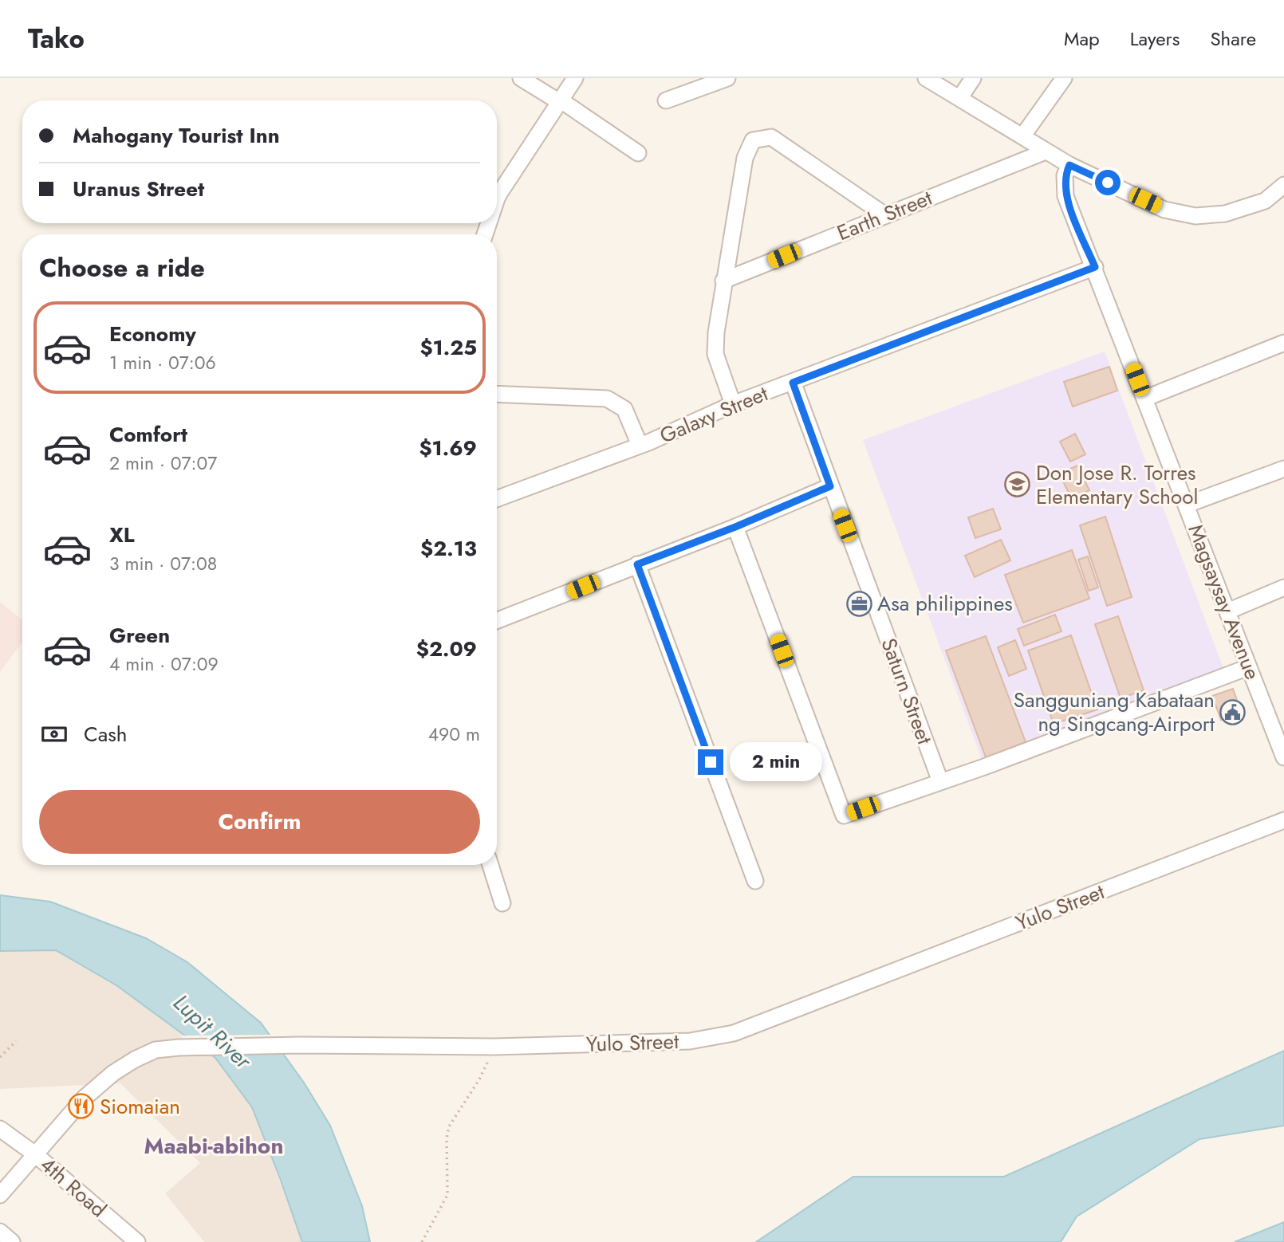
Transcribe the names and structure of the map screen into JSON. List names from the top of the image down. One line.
{"streets":{"street":["Earth Street","Galaxy Street","Magsaysay Avenue","Saturn Street","Yulo Street","4th Road"]},"crossings":[["Galaxy Street","Magsaysay Avenue"],["Galaxy Street","Saturn Street"],["Yulo Street","4th Road"]],"districts":["Maabi-abihon"],"water":["Lupit River"],"places":{"school or university":["Don Jose R. Torres Elementary School"],"office":["Asa philippines"],"public building":["Sangguniang Kabataan ng Singcang-Airport"],"restaurant":["Siomaian"]},"page":{"header":"Tako","nav":["Map","Layers","Share"],"banner":["Mahogany Tourist Inn","Uranus Street"],"heading":"Choose a ride","list":[{"name":"Economy","note":"1 min · 07:06","value":"$1.25"},{"name":"Comfort","note":"2 min · 07:07","value":"$1.69"},{"name":"XL","note":"3 min · 07:08","value":"$2.13"},{"name":"Green","note":"4 min · 07:09","value":"$2.09"}],"pay":["Cash","490 m"],"bubble":"2 min","buttons":"Confirm"}}
